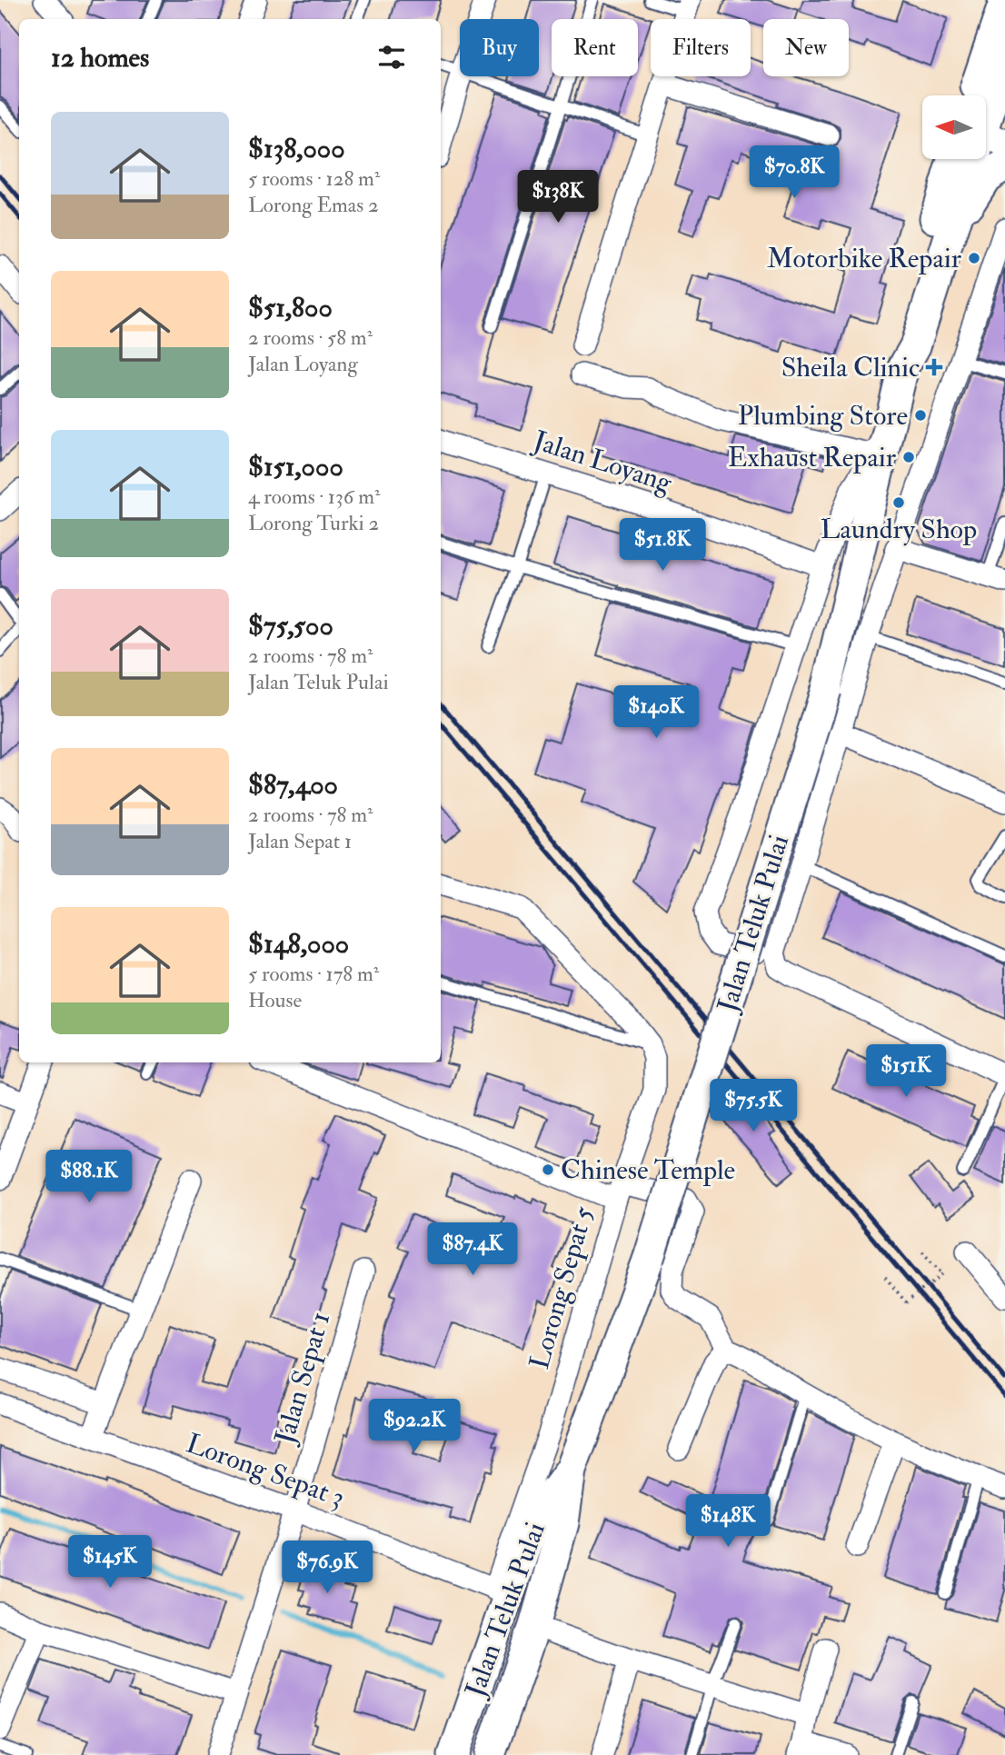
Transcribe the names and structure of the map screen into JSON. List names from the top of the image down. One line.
{"streets":{"main road":["Jalan Teluk Pulai"],"street":["Jalan Loyang","Lorong Sepat 5","Jalan Sepat 1","Lorong Sepat 3"]},"crossings":[["Jalan Teluk Pulai","Lorong Sepat 5"],["Jalan Teluk Pulai","Lorong Sepat 3"],["Lorong Sepat 5","Lorong Sepat 3"],["Jalan Sepat 1","Lorong Sepat 3"]],"places":{"other":["Motorbike Repair","Plumbing Store","Exhaust Repair","Laundry Shop","Chinese Temple"],"health":["Sheila Clinic"]},"north":"left","page":{"chip":["Buy","Rent","Filters","New"],"heading":"12 homes","list":[{"name":"$138,000","note":"5 rooms · 128 m² · Lorong Emas 2"},{"name":"$51,800","note":"2 rooms · 58 m² · Jalan Loyang"},{"name":"$151,000","note":"4 rooms · 136 m² · Lorong Turki 2"},{"name":"$75,500","note":"2 rooms · 78 m² · Jalan Teluk Pulai"},{"name":"$87,400","note":"2 rooms · 78 m² · Jalan Sepat 1"},{"name":"$148,000","note":"5 rooms · 178 m² · House"}],"price":["$70.8K","$138K","$51.8K","$140K","$151K","$75.5K","$88.1K","$87.4K","$92.2K","$148K","$145K","$76.9K"]}}
